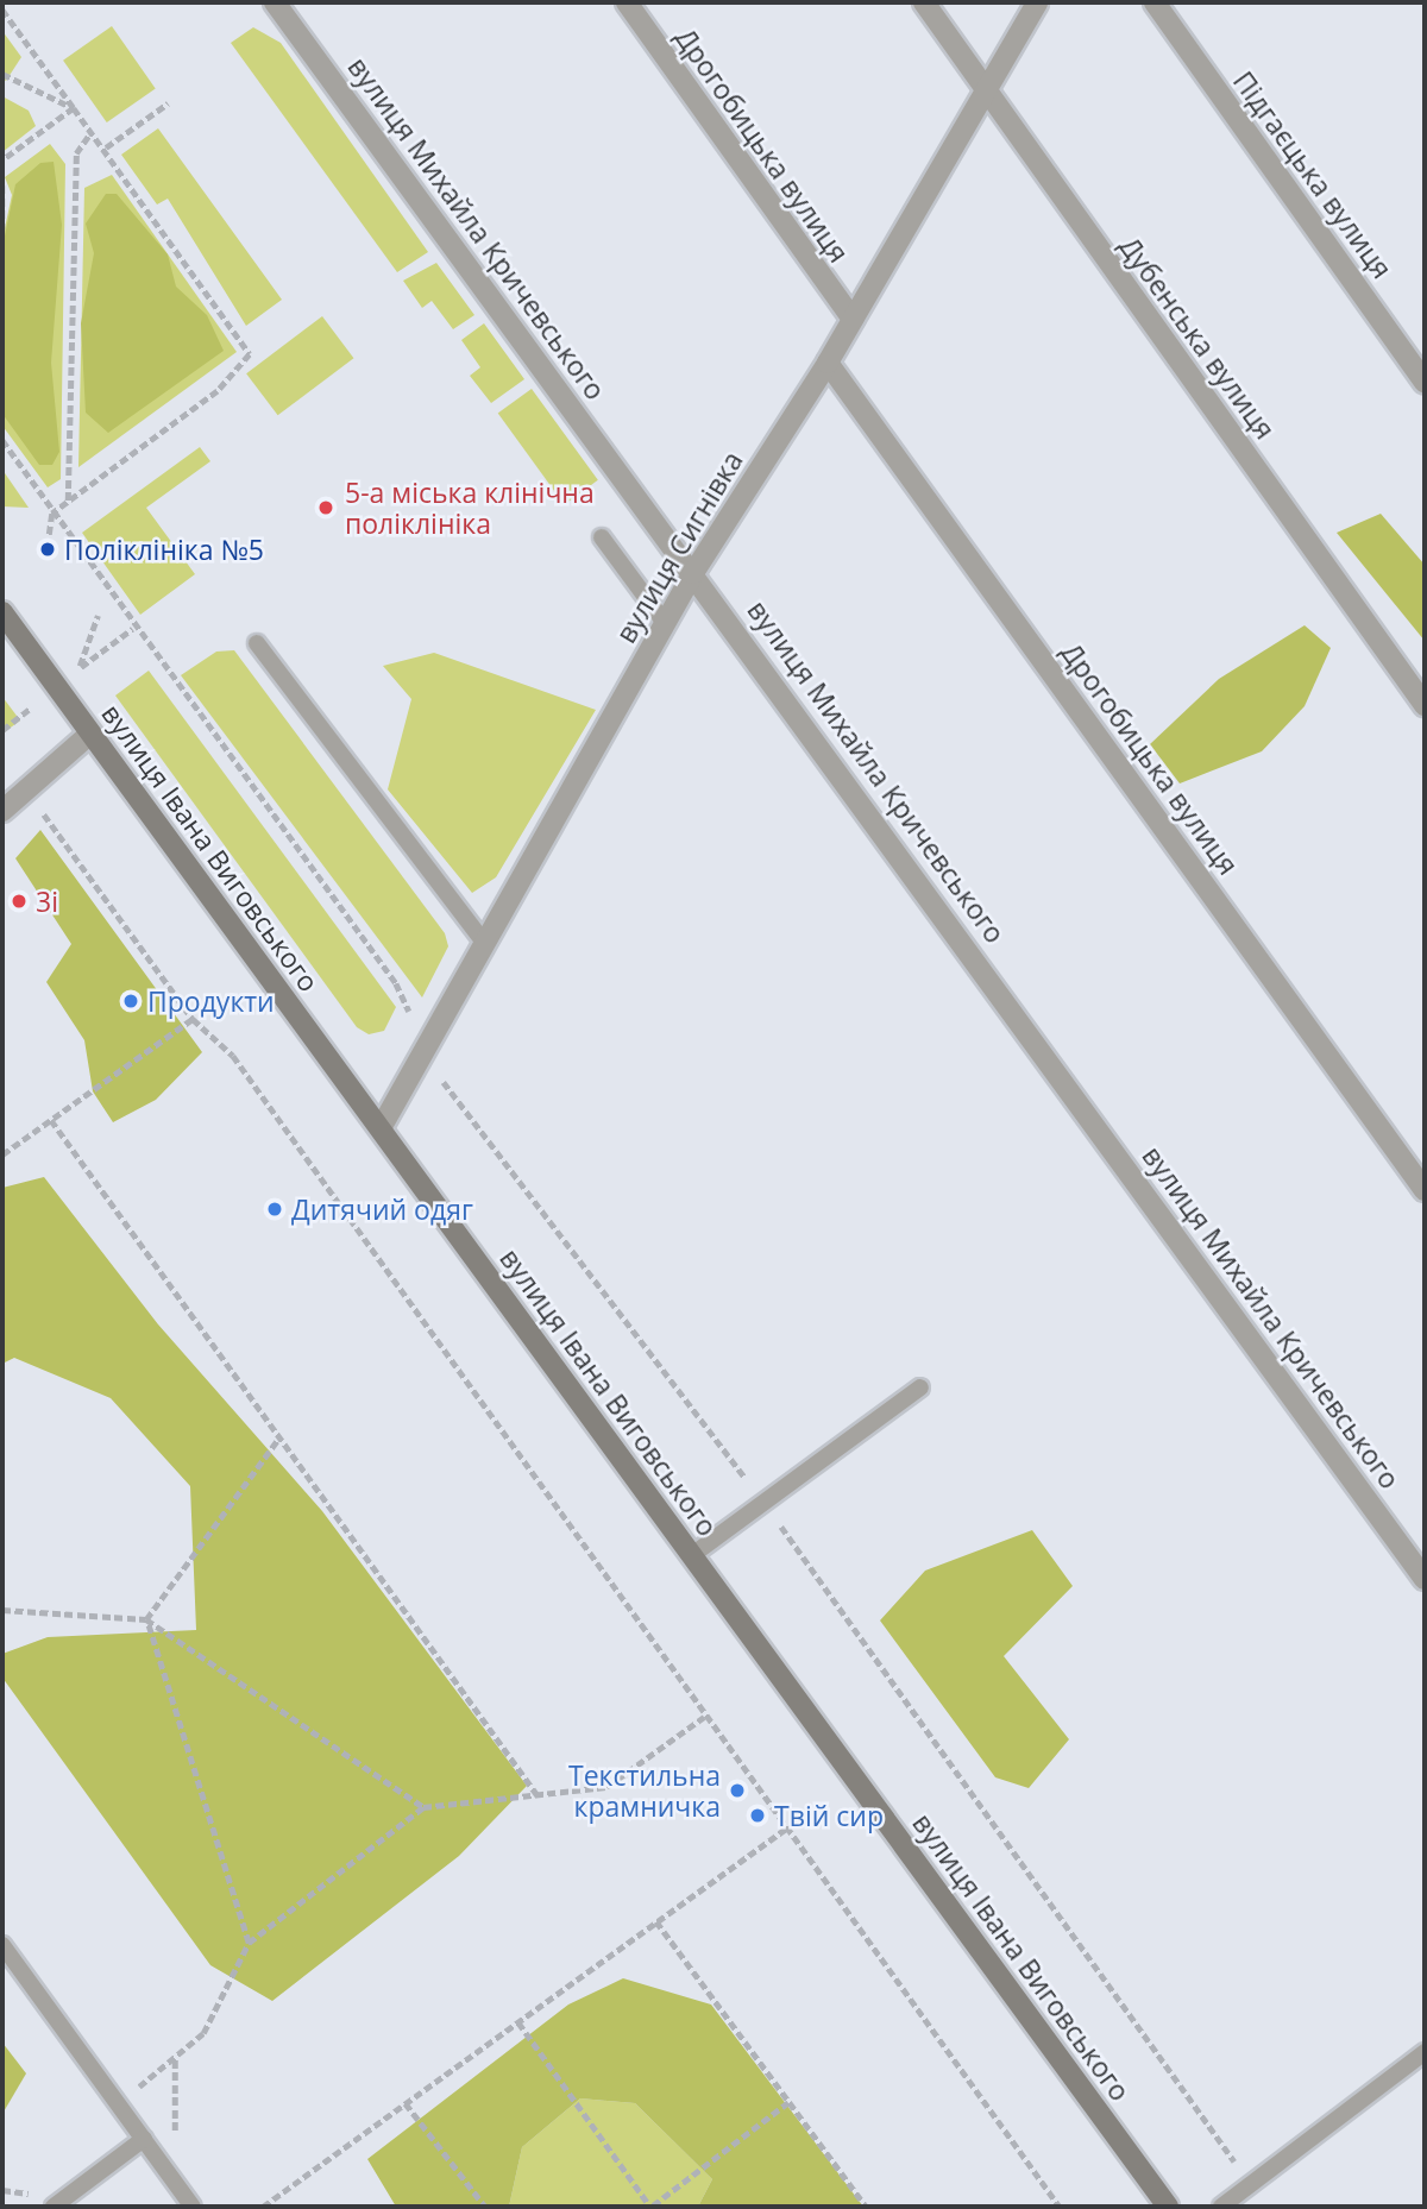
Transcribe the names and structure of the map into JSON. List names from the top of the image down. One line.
{"streets":{"main road":["вулиця Івана Виговського"],"street":["Дрогобицька вулиця","Підгаєцька вулиця","вулиця Михайла Кричевського","Дубенська вулиця","вулиця Сигнівка"]},"crossings":[["Дрогобицька вулиця","вулиця Сигнівка"],["вулиця Михайла Кричевського","вулиця Сигнівка"],["Дубенська вулиця","вулиця Сигнівка"],["вулиця Сигнівка","вулиця Івана Виговського"]],"places":["5-а міська клінічна поліклініка","Поліклініка №5","3і","Продукти","Дитячий одяг","Текстильна крамничка","Твій сир"]}
